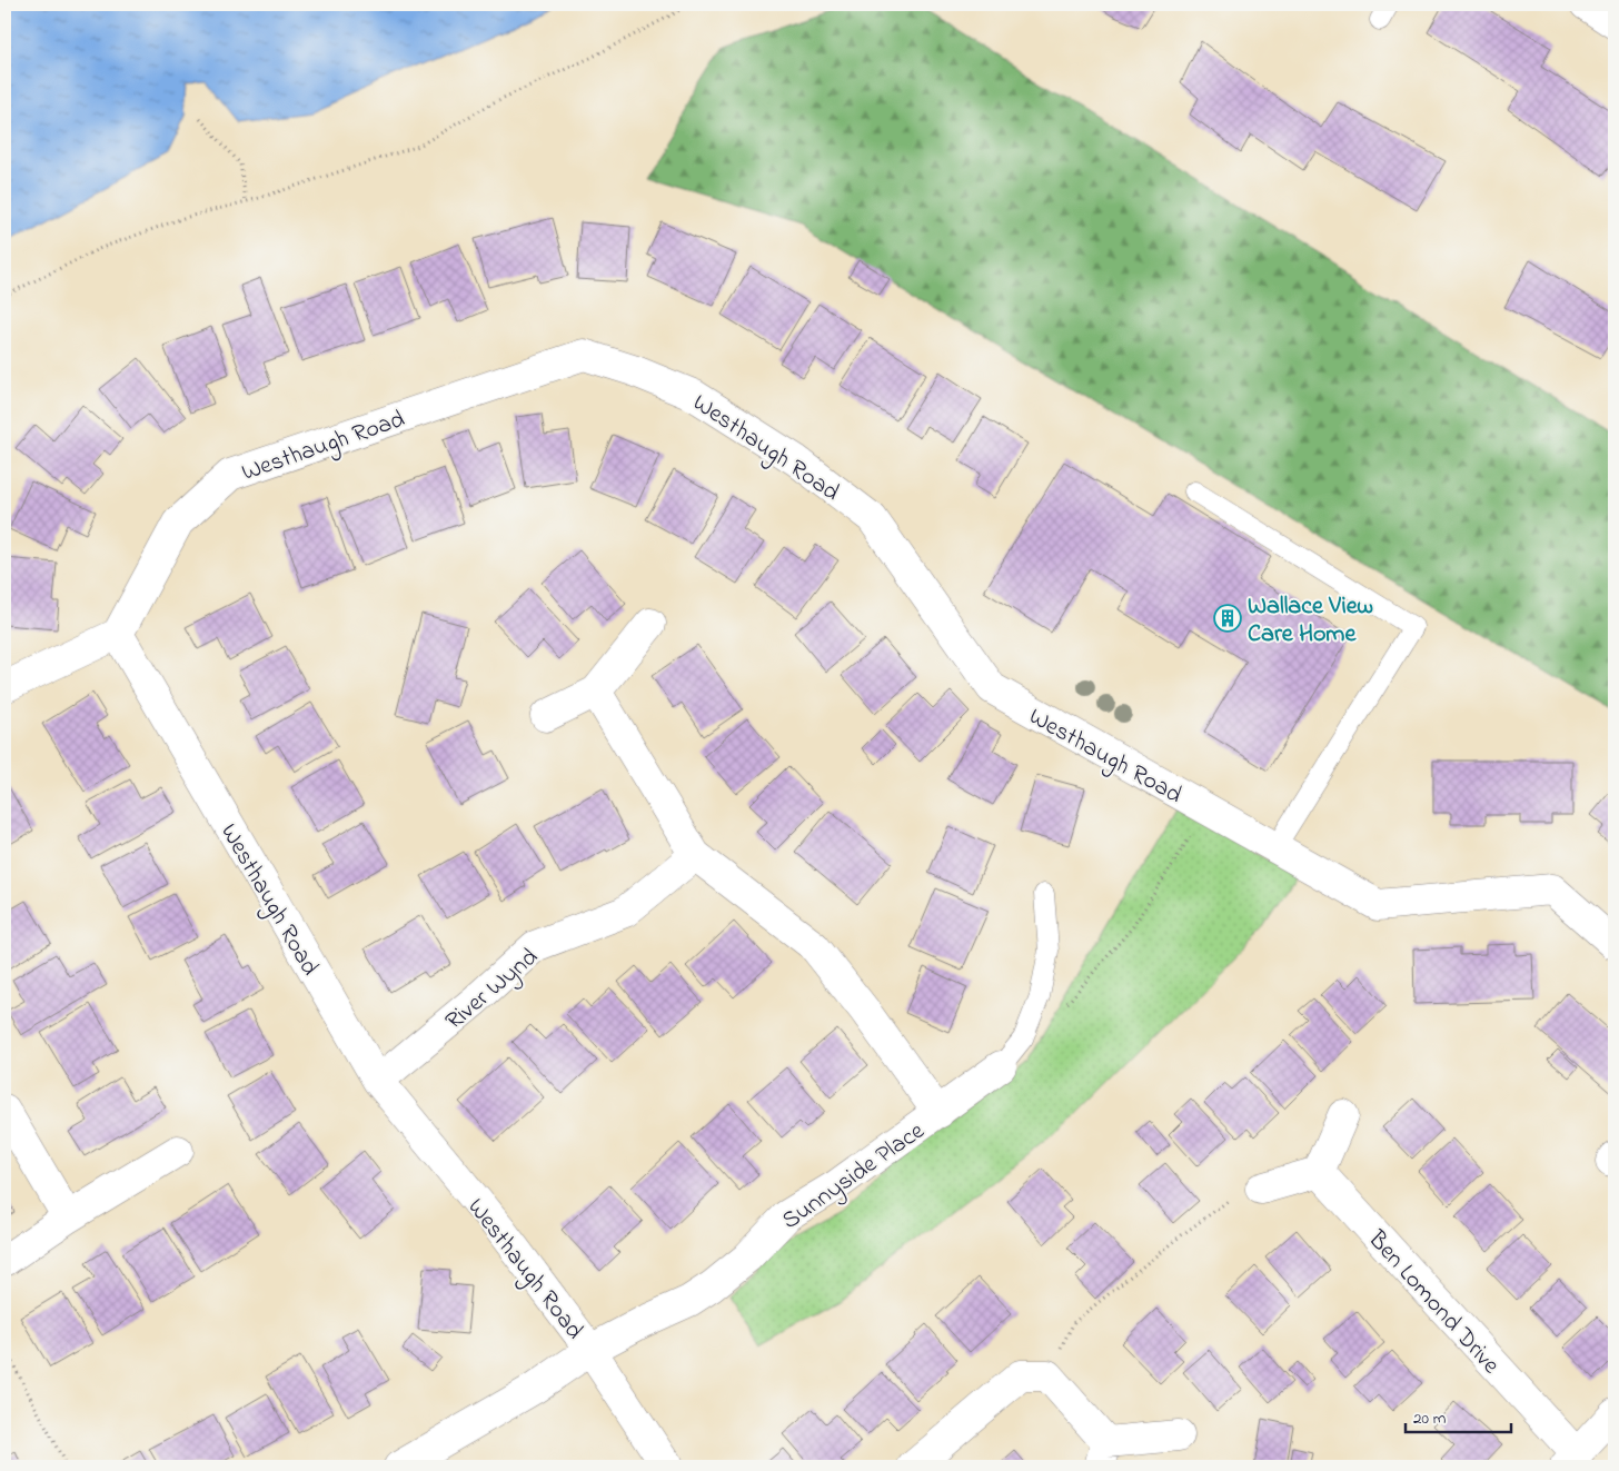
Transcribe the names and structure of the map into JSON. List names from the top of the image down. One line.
{"streets":{"street":["Westhaugh Road","River Wynd","Sunnyside Place","Ben Lomond Drive"]},"crossings":[["Westhaugh Road","River Wynd"],["Westhaugh Road","Sunnyside Place"]],"places":{"building":["Wallace View Care Home"]},"scale_bar":"20 m"}
